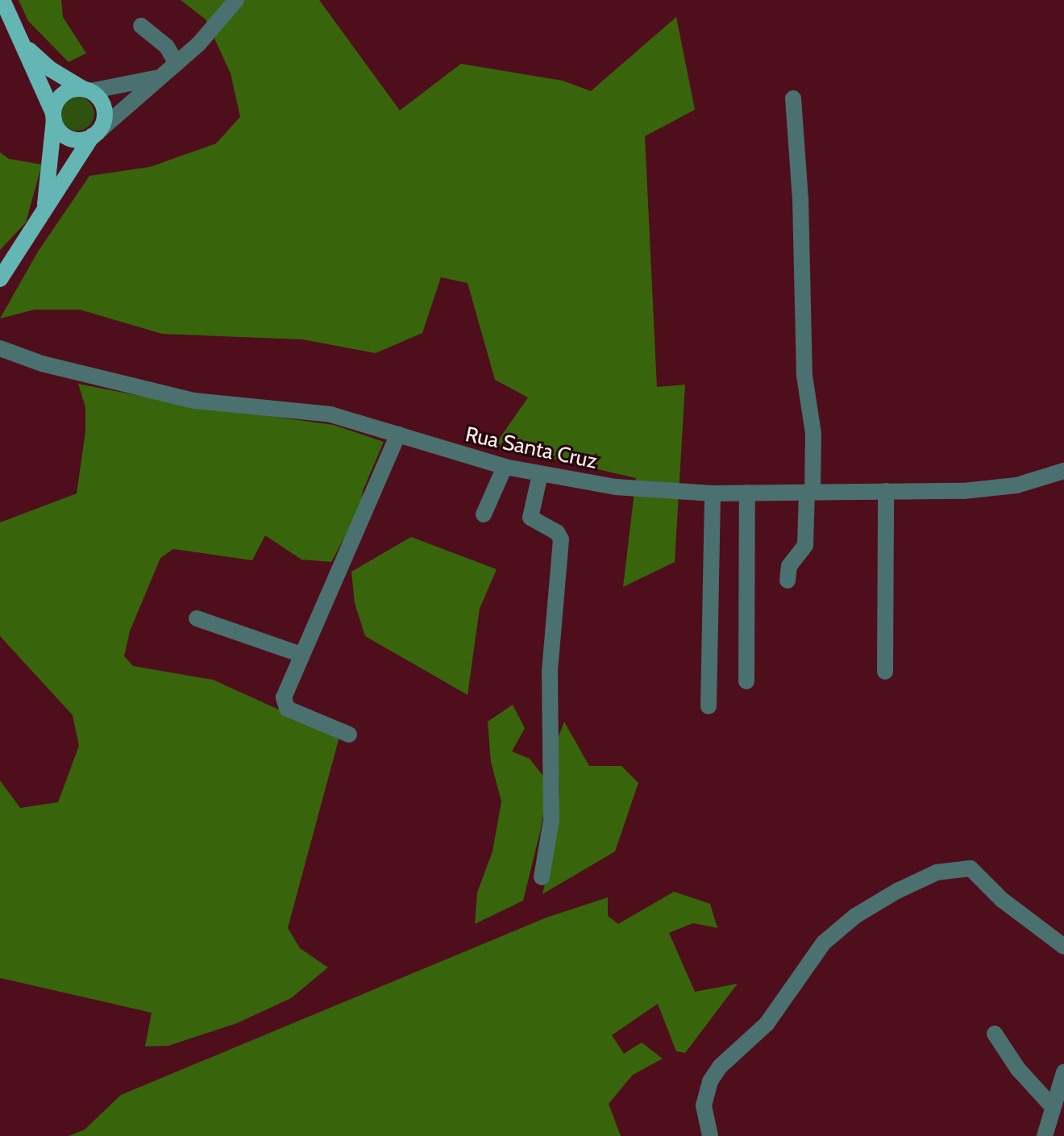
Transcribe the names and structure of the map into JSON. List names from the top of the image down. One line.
{"streets":{"street":["Rua Santa Cruz"]}}
